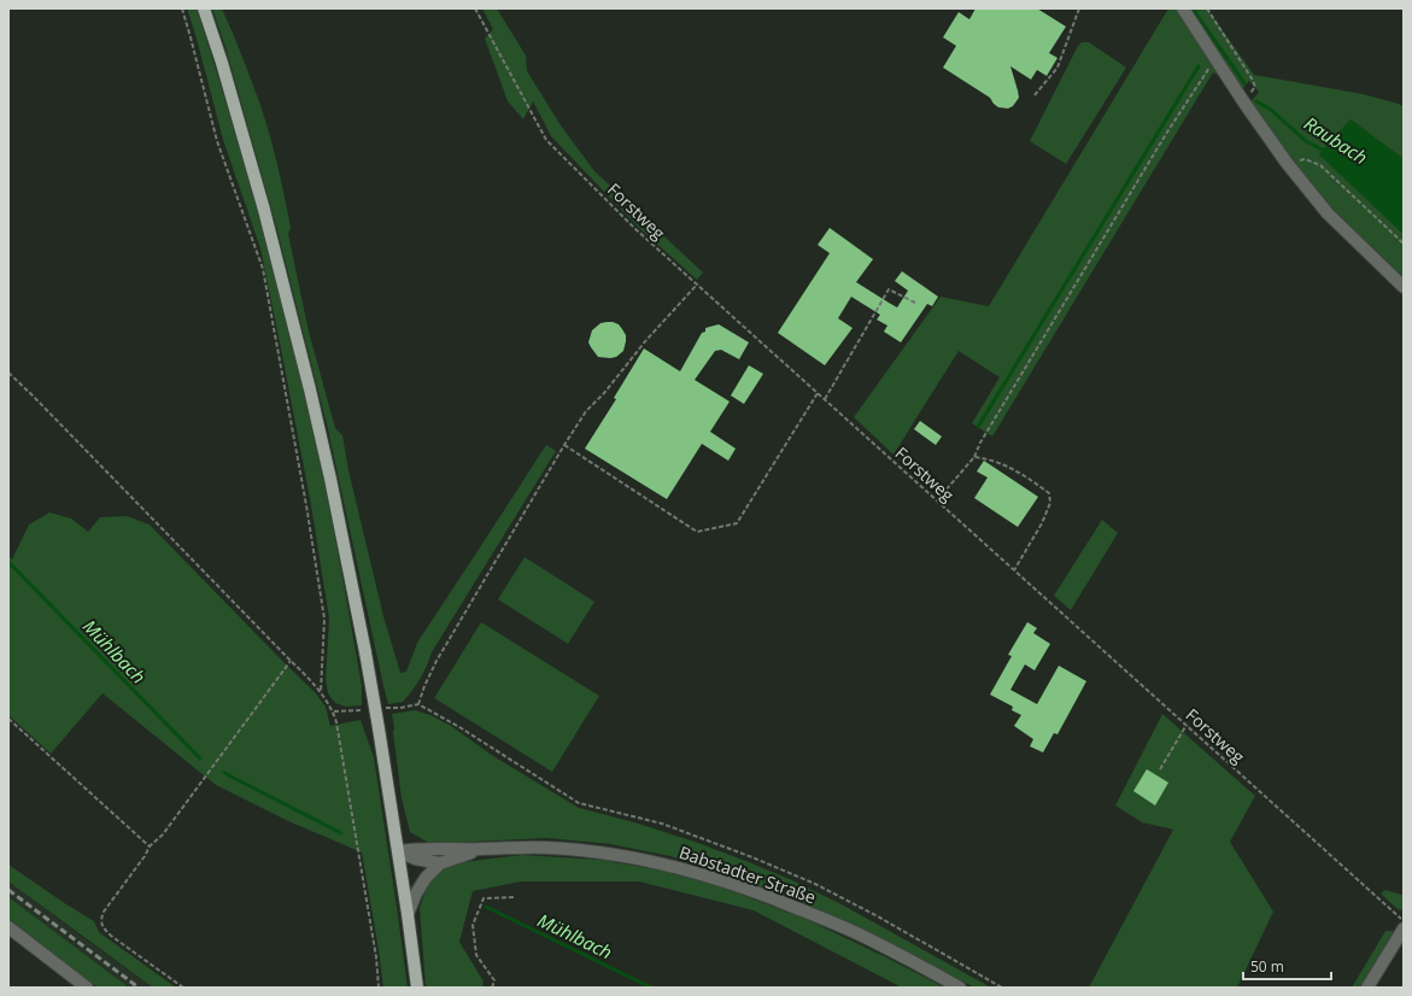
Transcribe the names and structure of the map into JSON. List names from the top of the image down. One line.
{"streets":{"street":["Babstadter Straße"],"path":["Forstweg"]},"water":["Raubach","Mühlbach"],"scale_bar":"50 m"}
